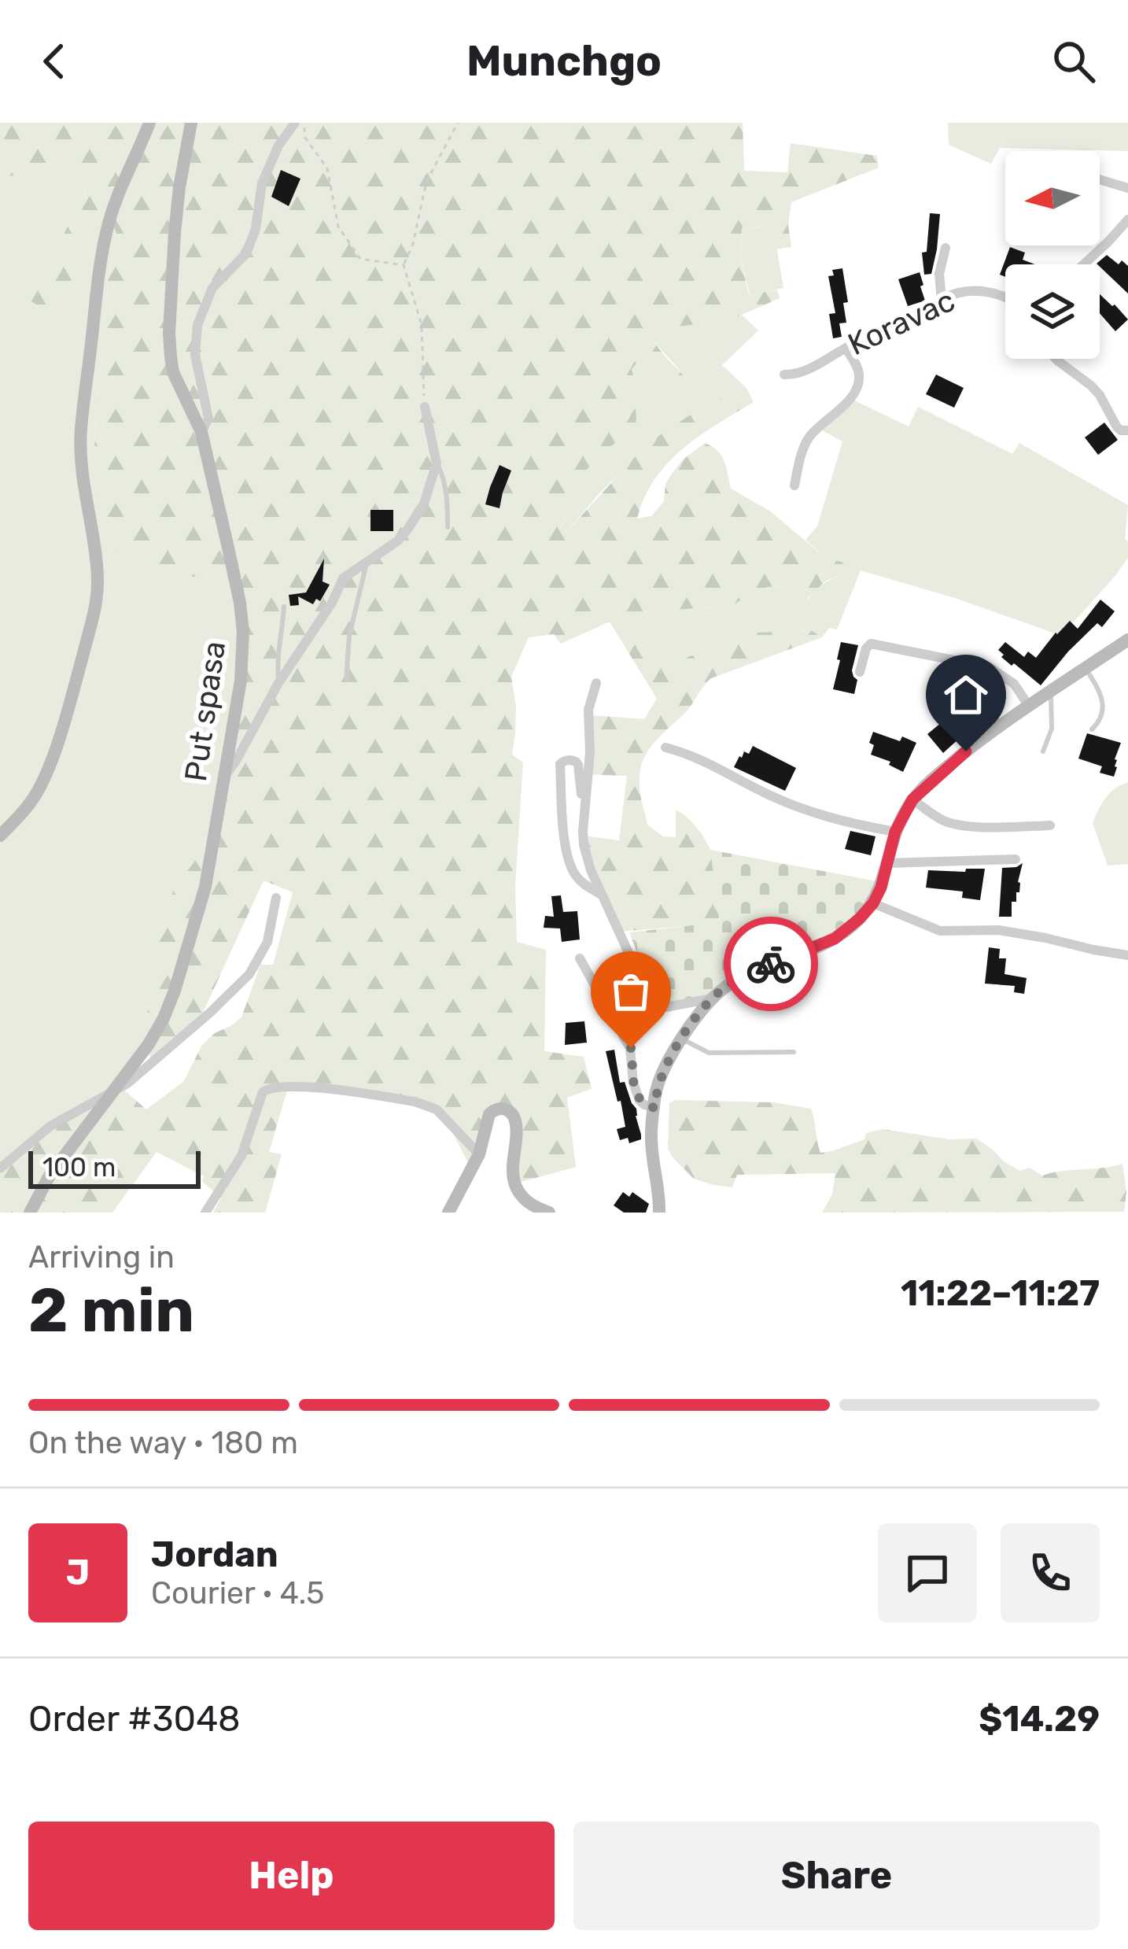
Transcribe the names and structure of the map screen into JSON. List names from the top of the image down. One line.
{"streets":{"street":["Koravac","Put spasa"]},"scale_bar":"100 m","north":"left","page":{"header":"Munchgo","scale":"100 m","heading":["2 min","Arriving in","11:22–11:27"],"panel":["Jordan","Courier · 4.5","Order #3048","$14.29"],"bar":"On the way · 180 m","round":"J","buttons":["Help","Share"]}}
